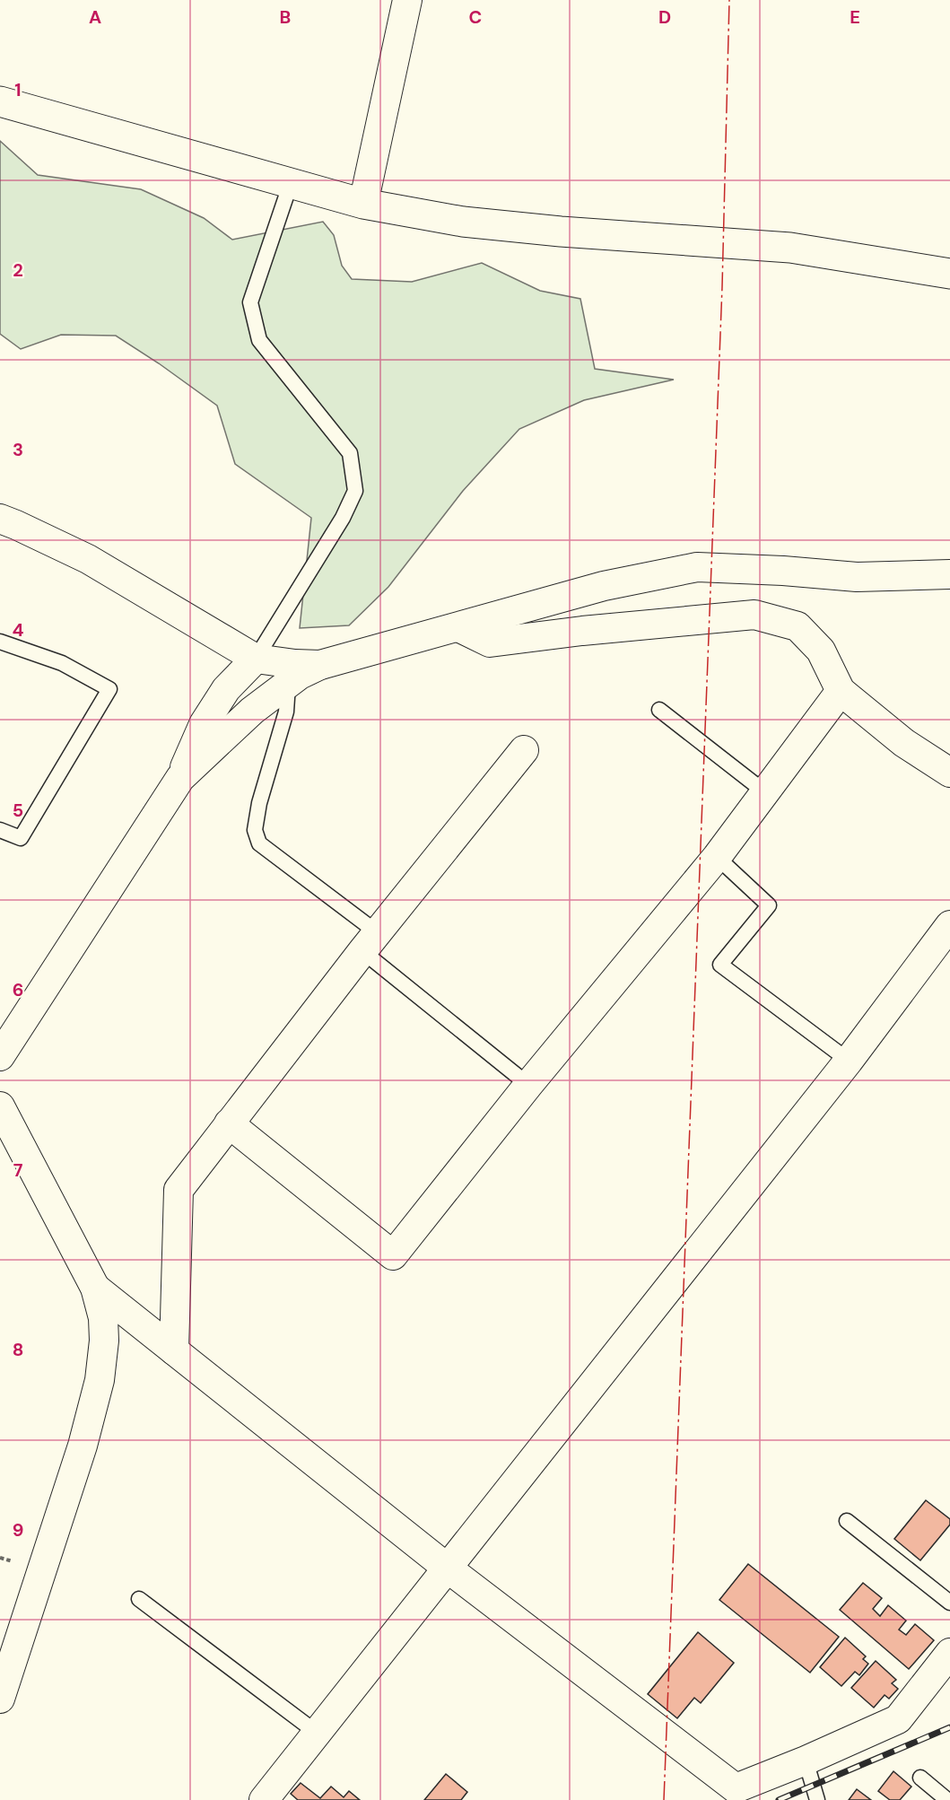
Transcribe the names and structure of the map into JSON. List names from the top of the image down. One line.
{"grid":{"columns":["A","B","C","D","E"],"rows":["1","2","3","4","5","6","7","8","9"]}}
